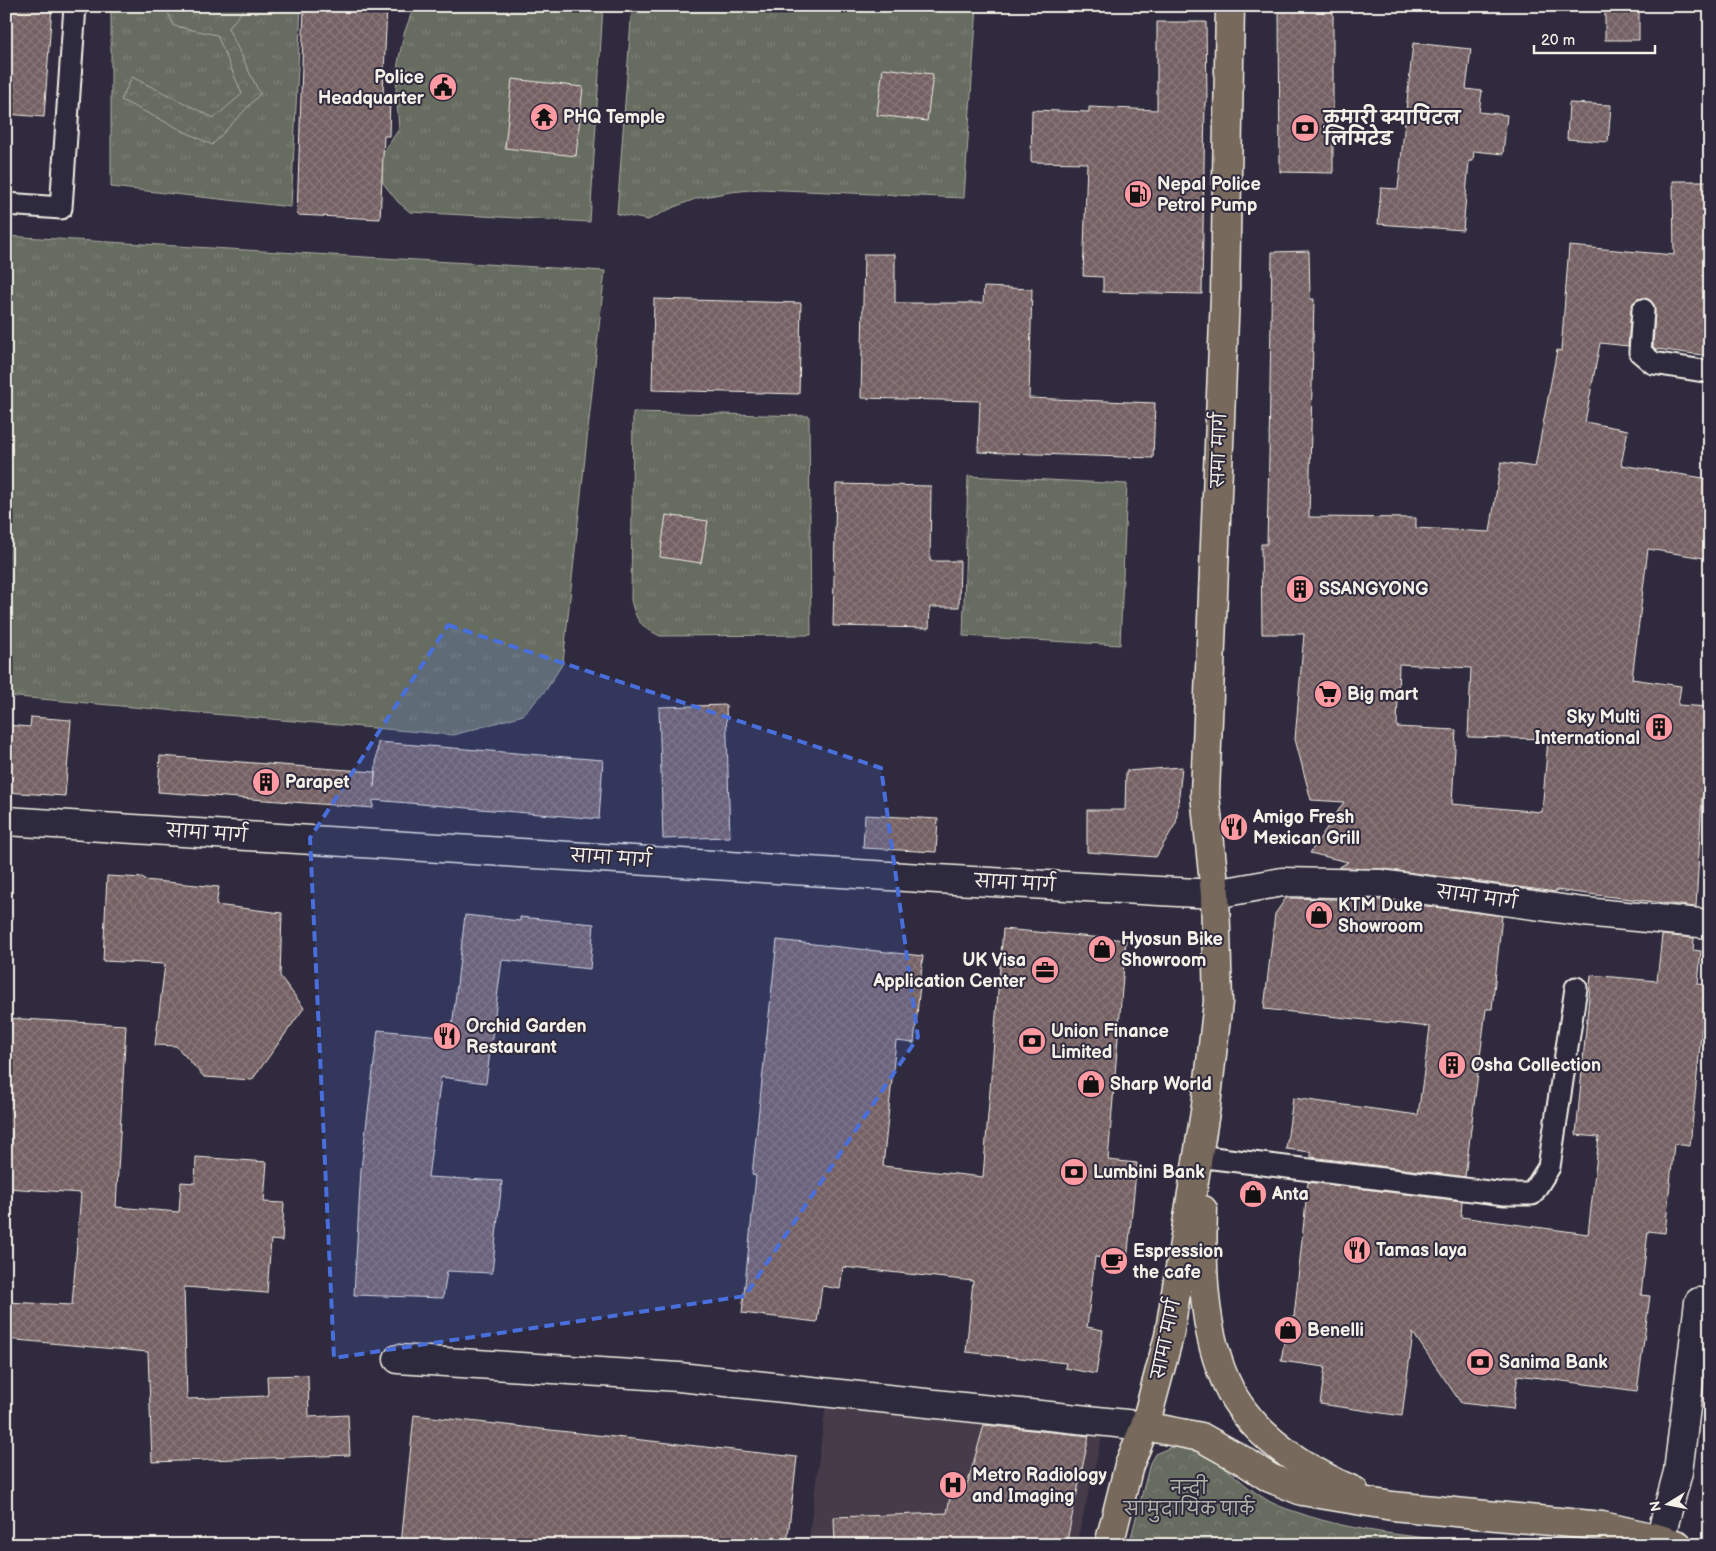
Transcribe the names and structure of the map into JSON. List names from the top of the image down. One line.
{"streets":{"main road":["समा मार्ग","सामा मार्ग"]},"crossings":[["समा मार्ग","सामा मार्ग"]],"parks":["नन्दी सामुदायिक पार्क"],"places":{"public building":["Police Headquarter"],"temple":["PHQ Temple"],"bank":["कुमारी क्यापिटल लिमिटेड","Union Finance Limited","Lumbini Bank","Sanima Bank"],"fuel station":["Nepal Police Petrol Pump"],"building":["SSANGYONG","Sky Multi International","Parapet","Osha Collection"],"supermarket":["Big mart"],"restaurant":["Amigo Fresh Mexican Grill","Orchid Garden Restaurant","Tamas laya"],"shop":["KTM Duke Showroom","Hyosun Bike Showroom","Sharp World","Anta","Benelli"],"office":["UK Visa Application Center"],"cafe":["Espression the cafe"],"hospital":["Metro Radiology and Imaging"]},"scale_bar":"20 m","north":"left"}
